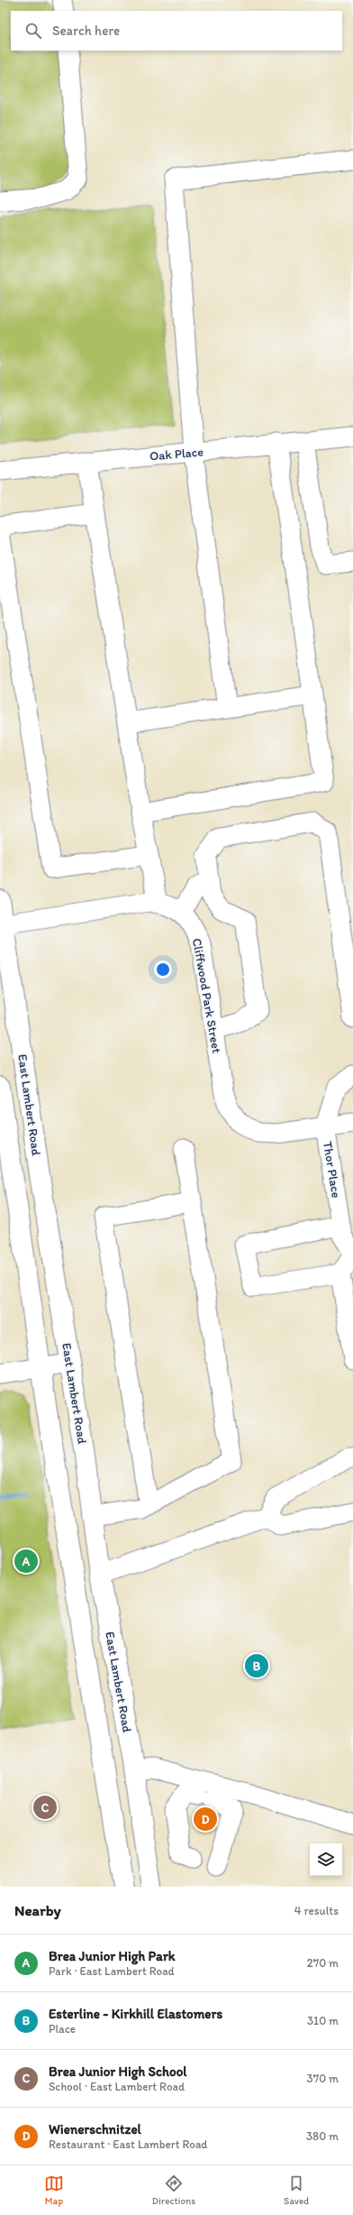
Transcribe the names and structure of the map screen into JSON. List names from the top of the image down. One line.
{"streets":{"main road":["East Lambert Road"],"street":["Oak Place","Cliffwood Park Street","Thor Place"]},"crossings":[["Cliffwood Park Street","East Lambert Road"],["Cliffwood Park Street","Thor Place"]],"page":{"search":"Search here","pins":["A","B","C","D"],"heading":["Nearby","4 results"],"list":[{"mark":"A","name":"Brea Junior High Park","note":"Park · East Lambert Road","value":"270 m"},{"mark":"B","name":"Esterline - Kirkhill Elastomers","note":"Place","value":"310 m"},{"mark":"C","name":"Brea Junior High School","note":"School · East Lambert Road","value":"370 m"},{"mark":"D","name":"Wienerschnitzel","note":"Restaurant · East Lambert Road","value":"380 m"}],"nav":["Map","Directions","Saved"]}}
